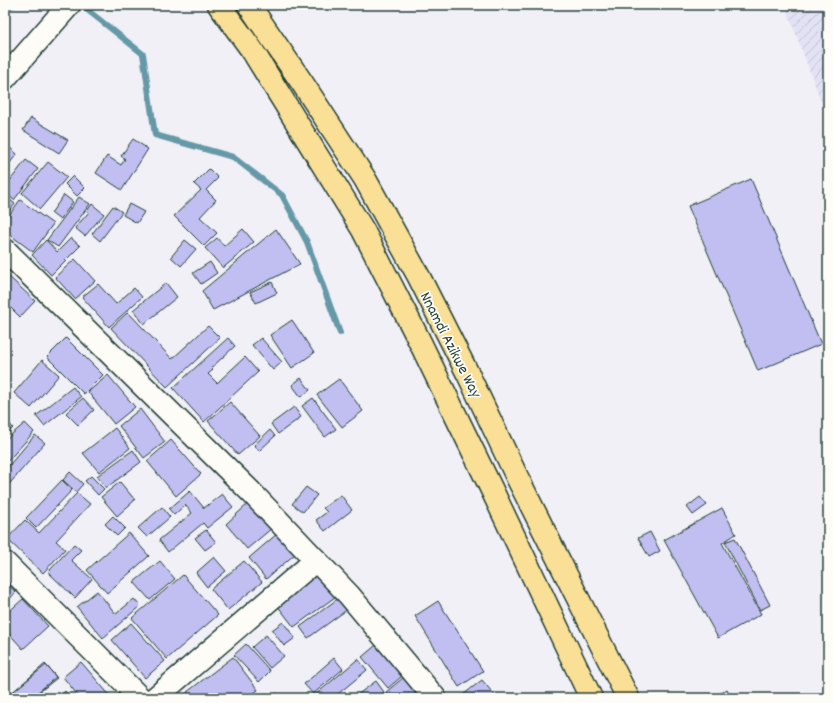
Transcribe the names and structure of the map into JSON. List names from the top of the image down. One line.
{"streets":{"highway":["Nnamdi Azikwe Way"]}}
